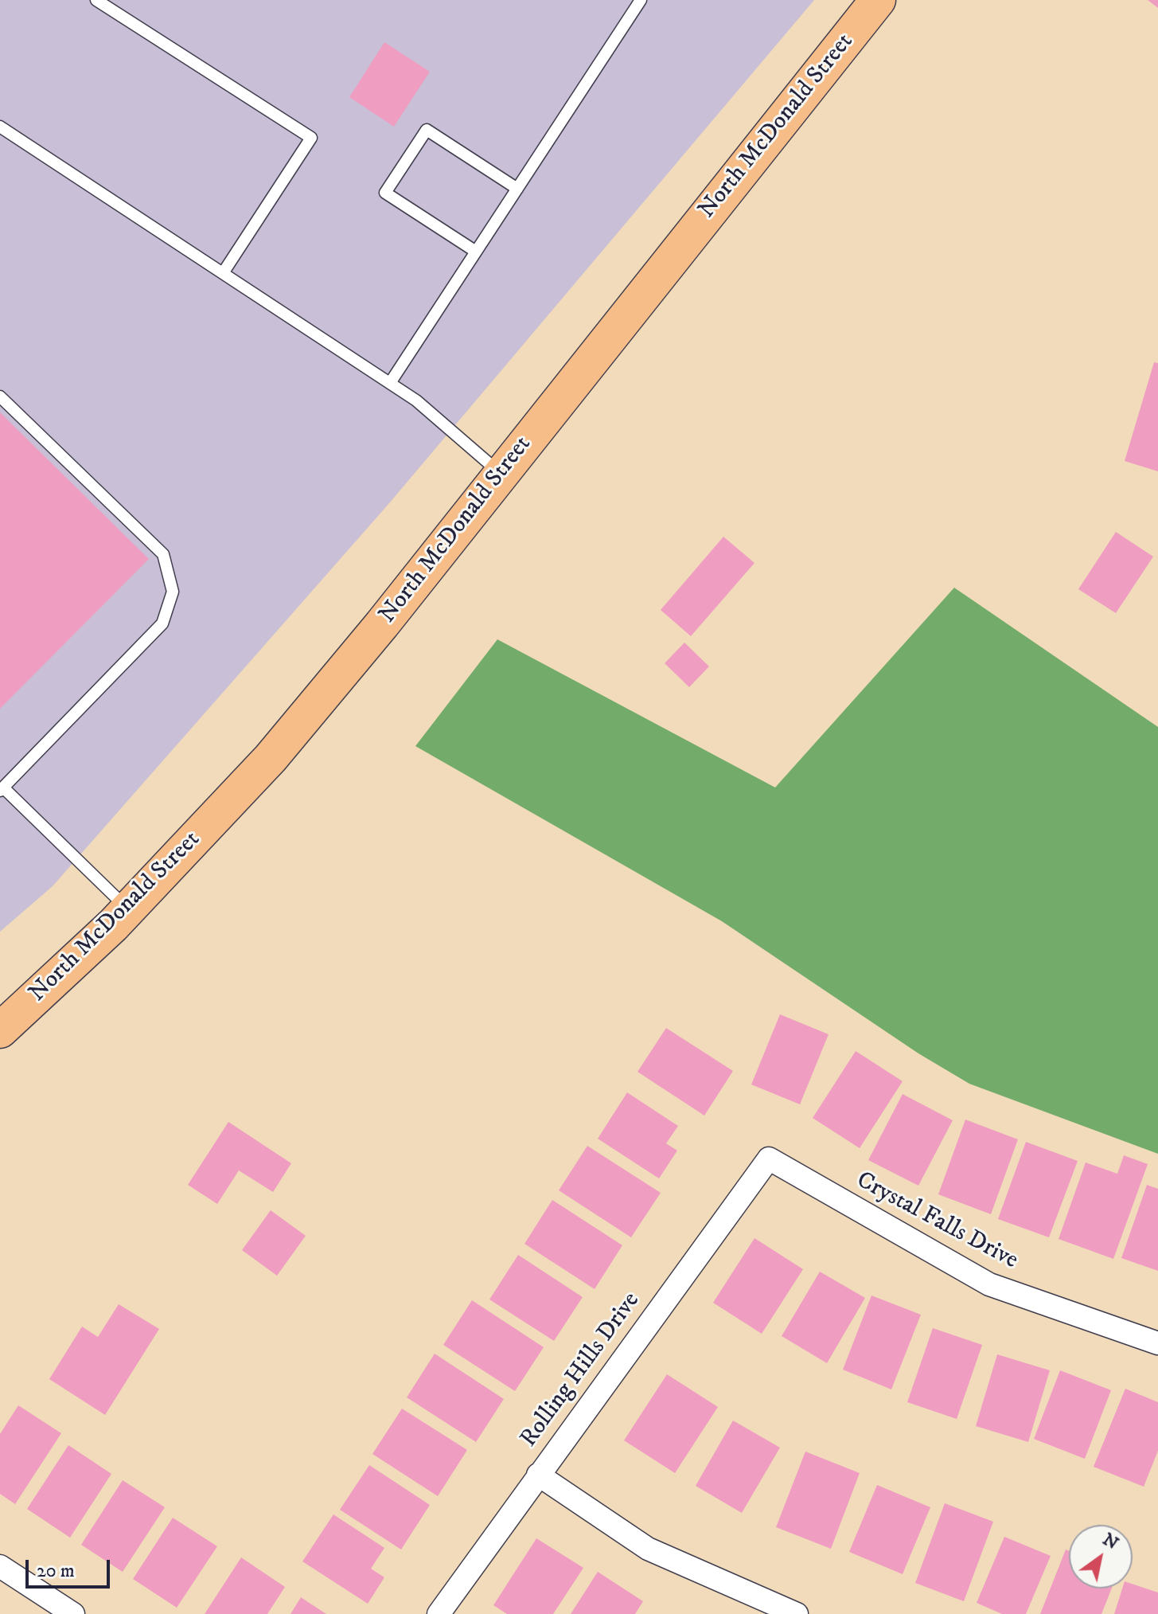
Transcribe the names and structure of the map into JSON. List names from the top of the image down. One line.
{"streets":{"main road":["North McDonald Street"],"street":["Crystal Falls Drive","Rolling Hills Drive"]},"crossings":[["Crystal Falls Drive","Rolling Hills Drive"]],"scale_bar":"20 m","north":"top right"}
